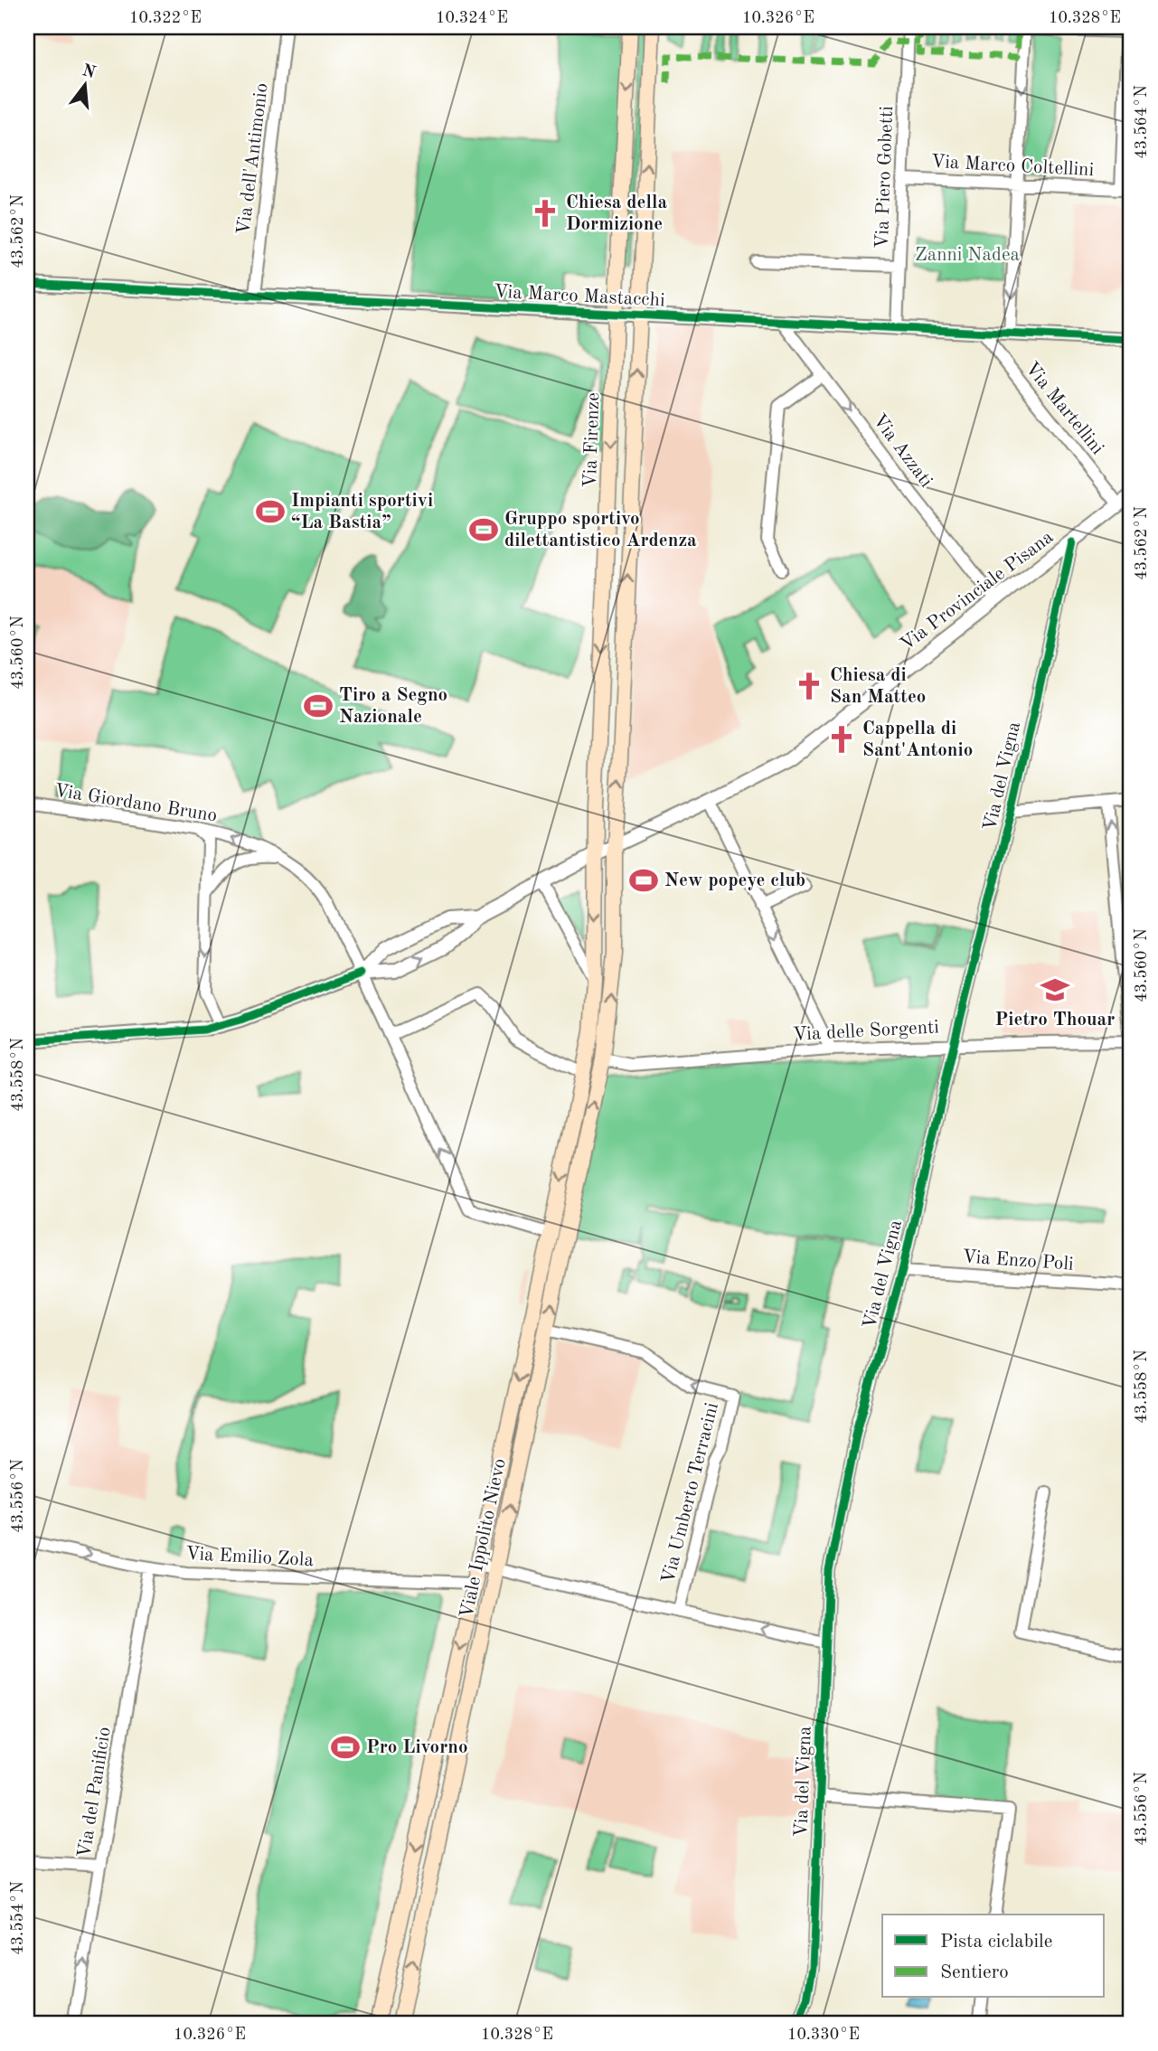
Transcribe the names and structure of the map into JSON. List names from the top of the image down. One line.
{"streets":{"main road":["Via Firenze","Viale Ippolito Nievo"],"street":["Via dell'Antimonio","Via Marco Coltellini","Via Piero Gobetti","Via Marco Mastacchi","Via Martellini","Via Azzati","Via Provinciale Pisana","Via del Vigna","Via Giordano Bruno","Via delle Sorgenti","Via Enzo Poli","Via Umberto Terracini","Via Emilio Zola","Via del Panificio"]},"crossings":[["Via dell'Antimonio","Via Marco Mastacchi"],["Via Marco Coltellini","Via Piero Gobetti"],["Via Piero Gobetti","Via Marco Mastacchi"],["Via Marco Mastacchi","Via Martellini"],["Via Marco Mastacchi","Via Firenze"],["Via Marco Mastacchi","Via Azzati"],["Via Martellini","Via Provinciale Pisana"],["Via Firenze","Via Provinciale Pisana"],["Via Firenze","Viale Ippolito Nievo"],["Via Azzati","Via Provinciale Pisana"],["Via Provinciale Pisana","Via del Vigna"],["Via Provinciale Pisana","Viale Ippolito Nievo"],["Via del Vigna","Via delle Sorgenti"],["Via del Vigna","Via Enzo Poli"],["Via Giordano Bruno","Viale Ippolito Nievo"],["Via delle Sorgenti","Viale Ippolito Nievo"],["Via Umberto Terracini","Viale Ippolito Nievo"],["Viale Ippolito Nievo","Via Emilio Zola"],["Via Emilio Zola","Via del Panificio"]],"one_way":["Via Azzati","Via Giordano Bruno"],"parks":["Zanni Nadea"],"places":{"church":["Chiesa della Dormizione","Chiesa di San Matteo","Cappella di Sant'Antonio"],"sports":["Impianti sportivi “La Bastia”","Gruppo sportivo dilettantistico Ardenza","Tiro a Segno Nazionale","New popeye club","Pro Livorno"],"school or university":["Pietro Thouar"]},"legend":["Pista ciclabile","Sentiero"],"north":"top","coordinates":["10.322°E","10.324°E","10.326°E","10.328°E","43.564°N","43.562°N","43.560°N","43.558°N","43.556°N","43.554°N","10.330°E"]}
